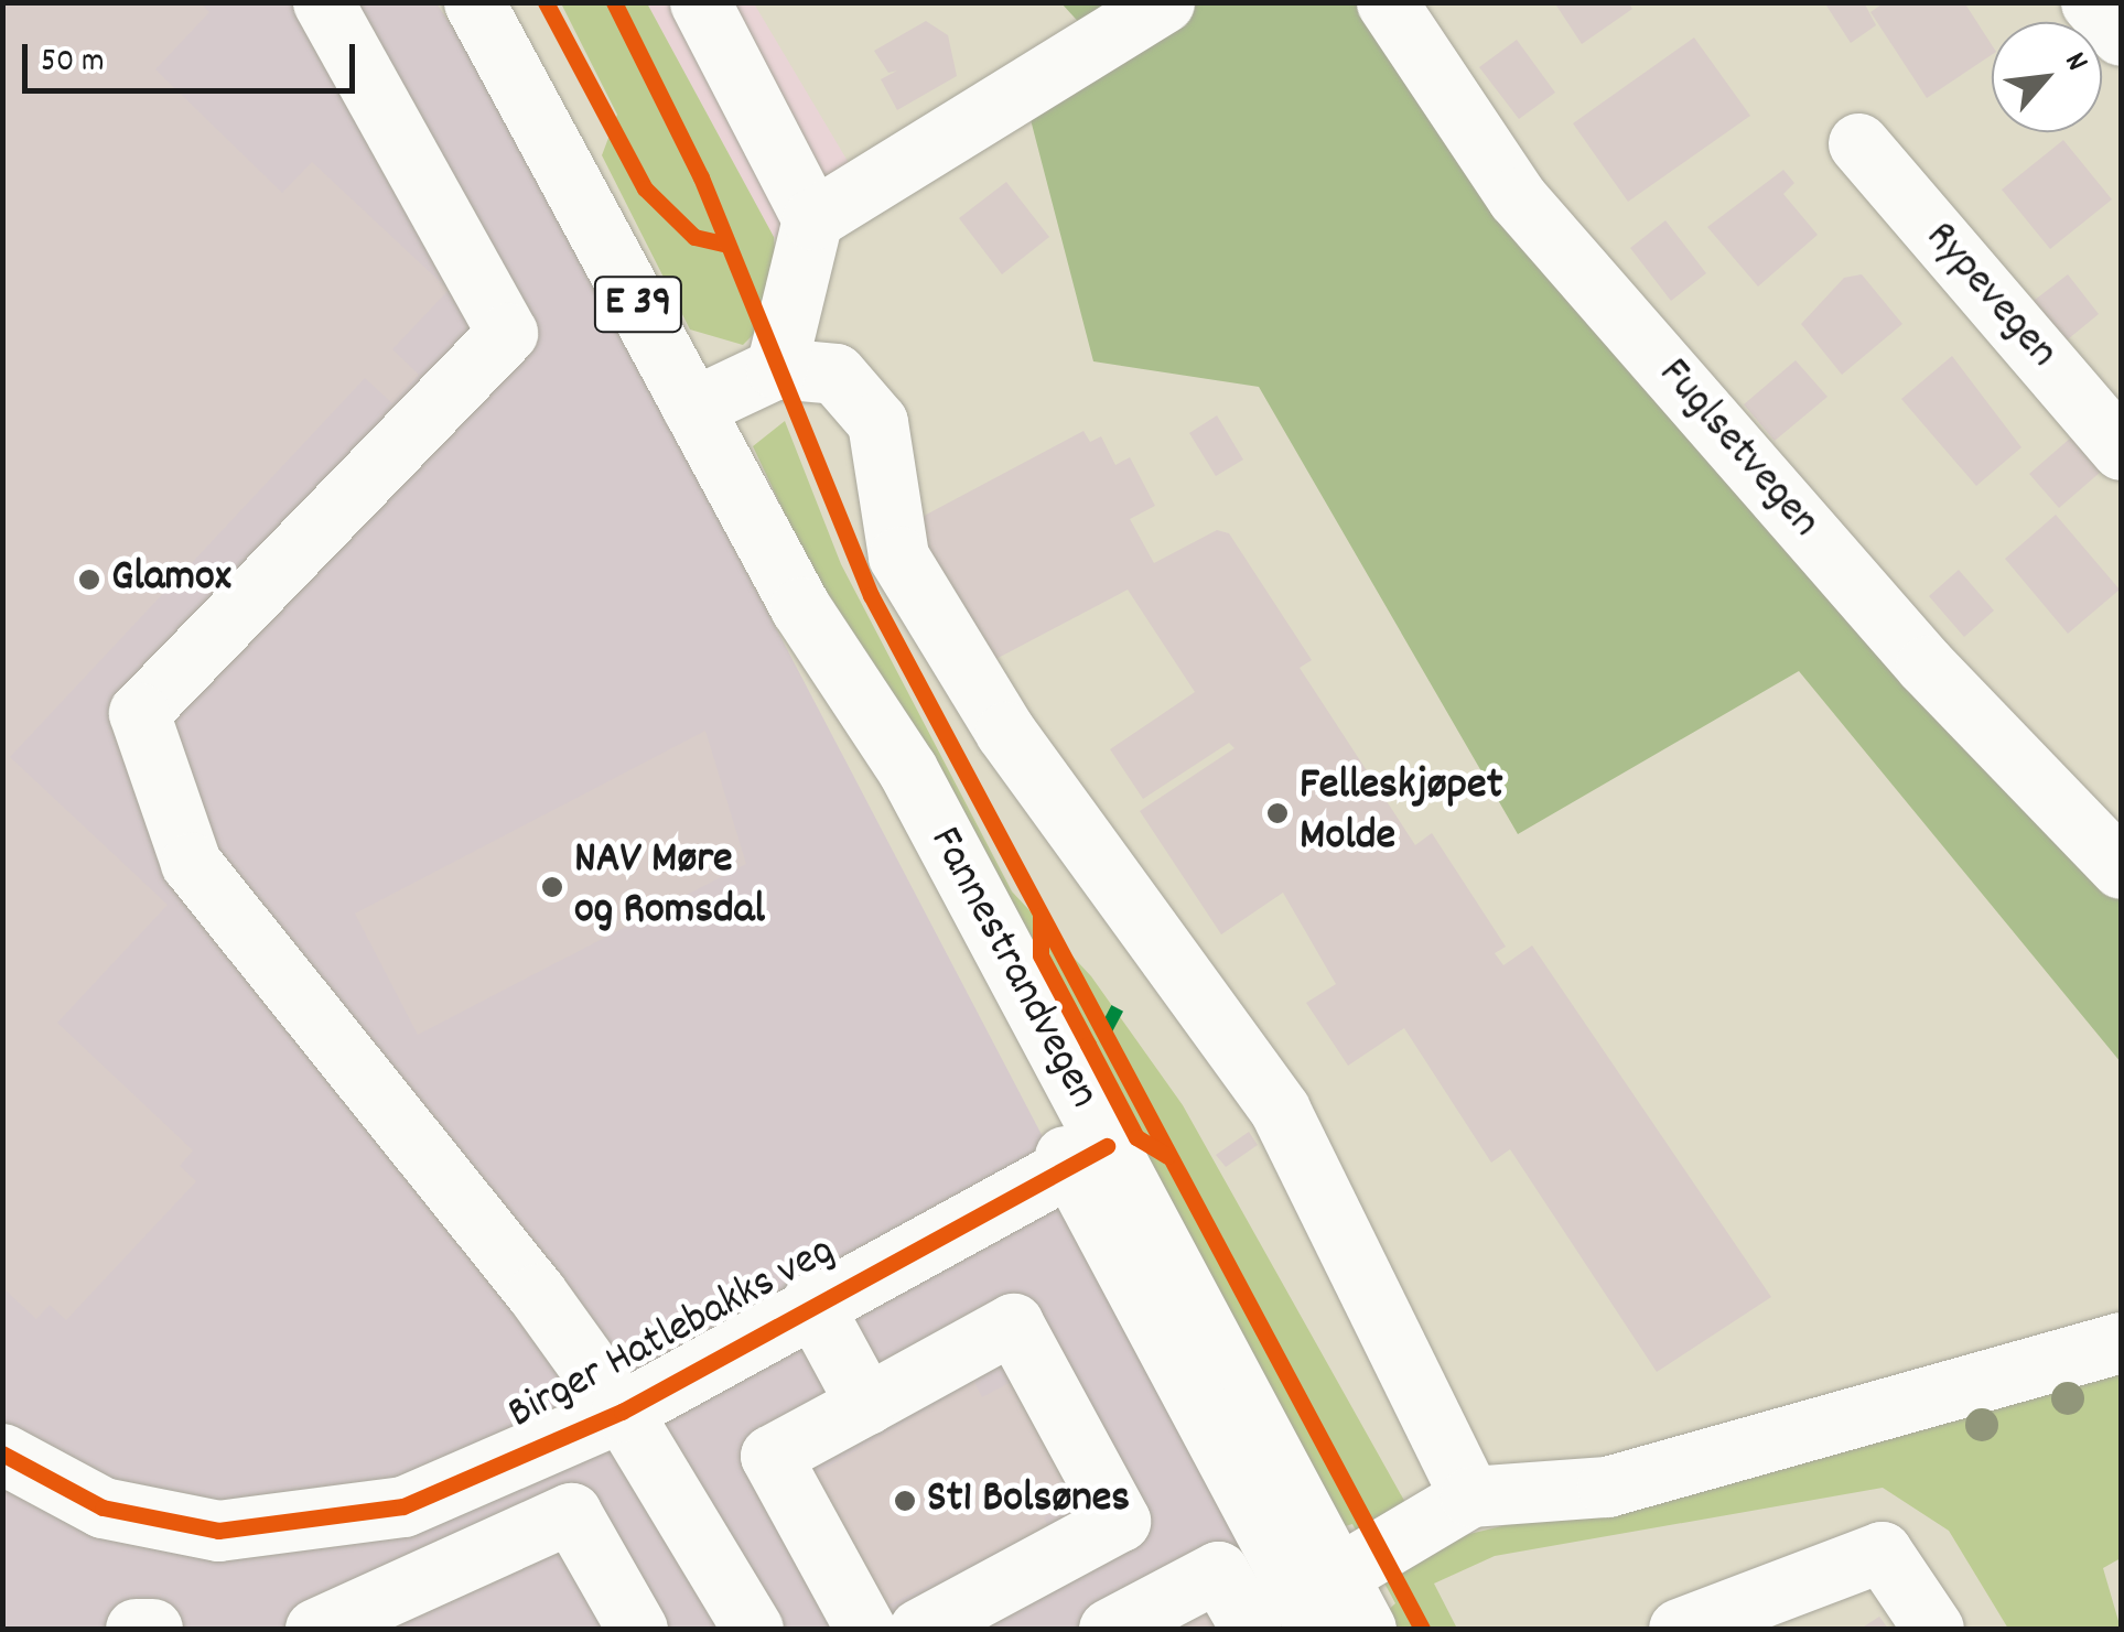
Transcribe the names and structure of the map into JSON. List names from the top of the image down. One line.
{"streets":{"main road":["Rypevegen","E 39","Fuglsetvegen","Fannestrandvegen","Birger Hatlebakks veg"]},"crossings":[["Fannestrandvegen","Birger Hatlebakks veg"]],"places":["Glamox","Felleskjøpet Molde","NAV Møre og Romsdal","St1 Bolsønes"],"scale_bar":"50 m","north":"top right"}
